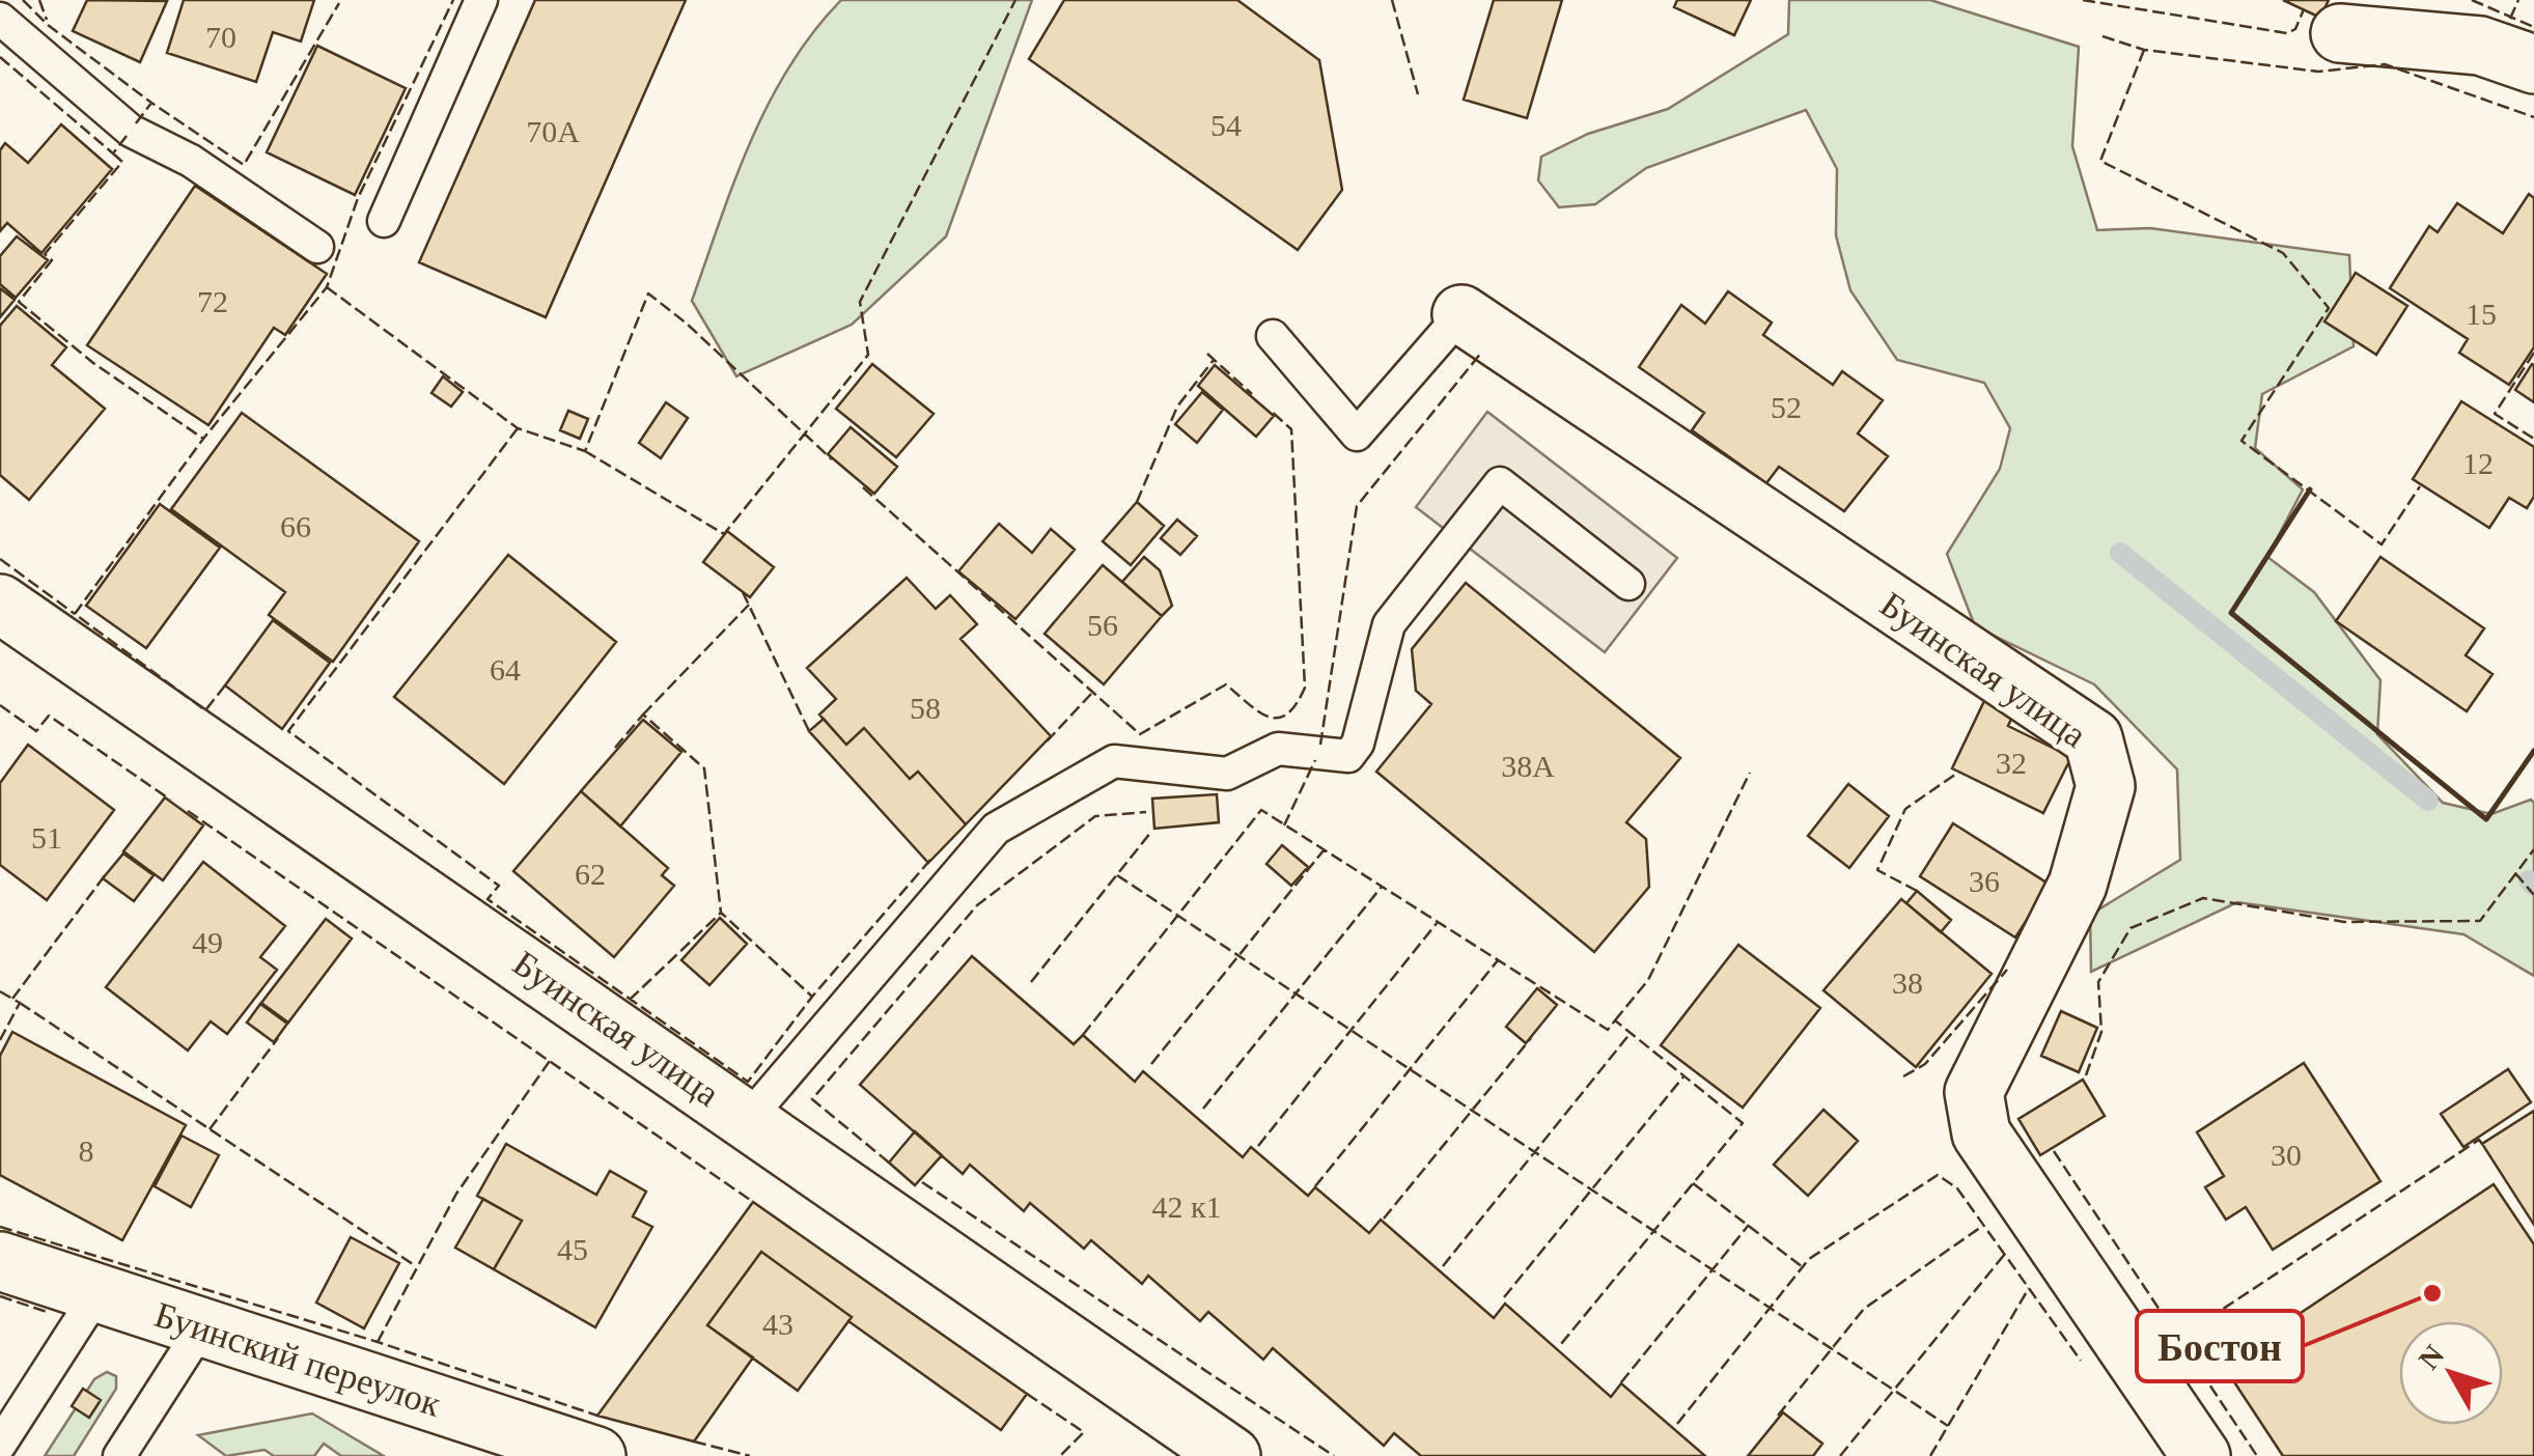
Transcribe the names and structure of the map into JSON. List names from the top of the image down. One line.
{"streets":{"street":["Буинская улица","Буинский переулок"]},"places":["Бостон"],"house_numbers":["70","54","70А","72","15","52","12","66","56","64","58","32","38А","51","62","36","49","38","8","30","42 к1","45","43"],"north":"top left"}
